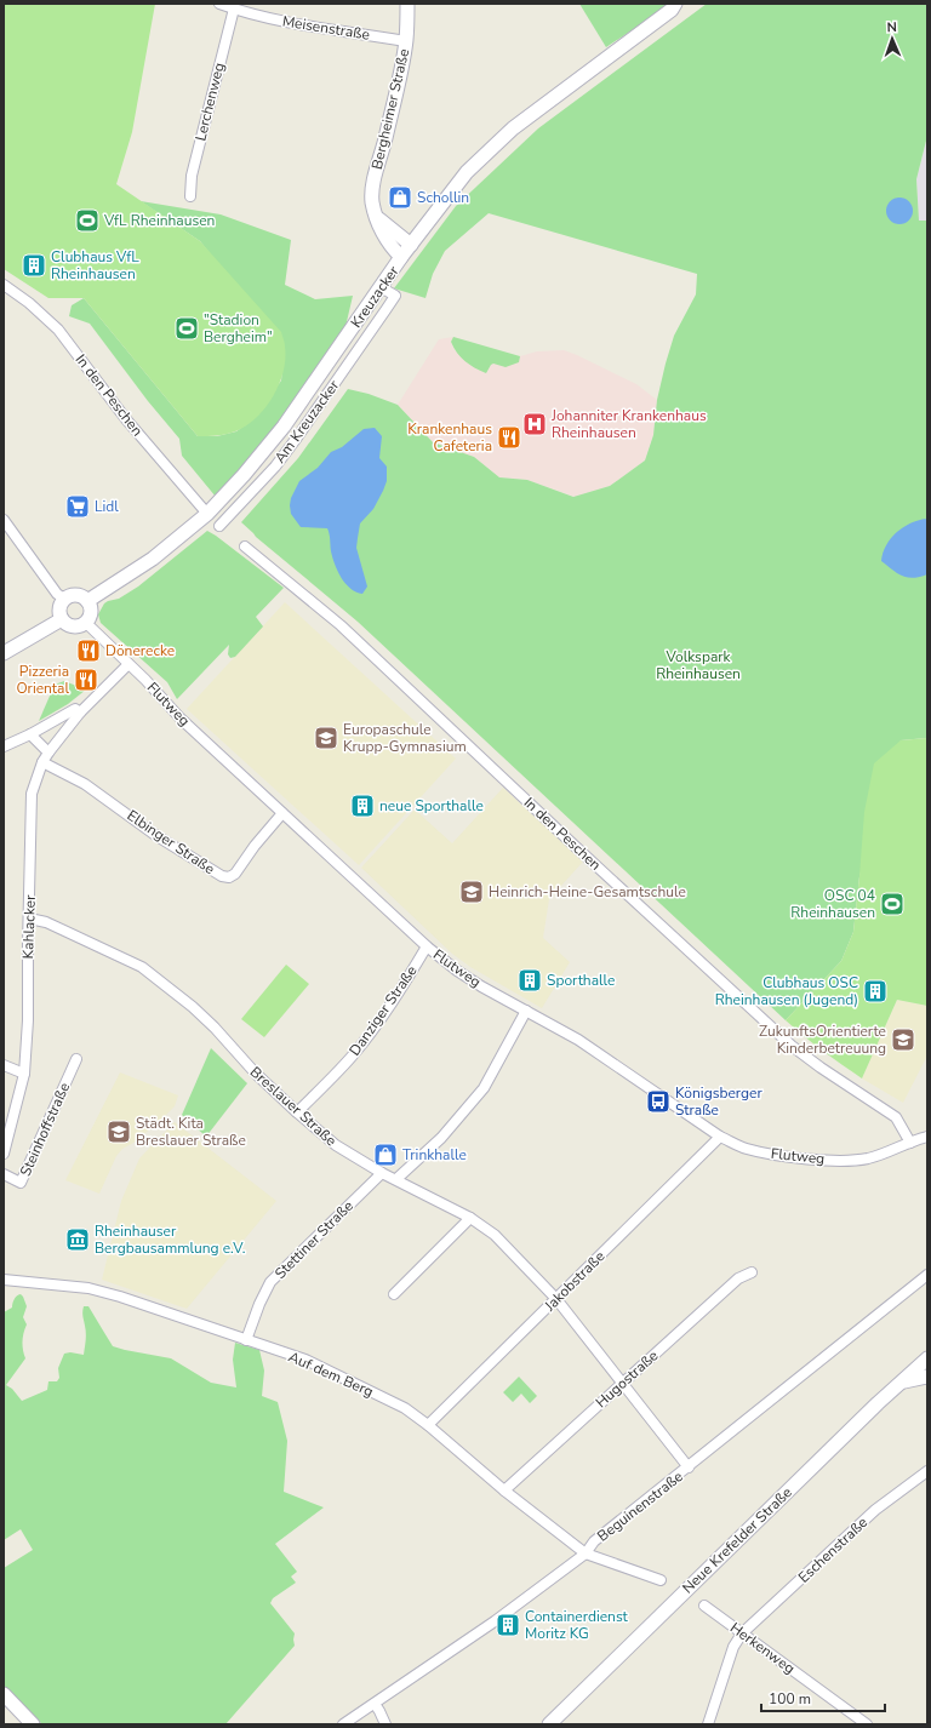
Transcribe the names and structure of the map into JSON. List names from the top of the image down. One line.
{"streets":{"street":["Meisenstraße","Lerchenweg","Bergheimer Straße","Kreuzacker","In den Peschen","Am Kreuzacker","Flutweg","Elbinger Straße","Kahlacker","Danziger Straße","Breslauer Straße","Steinhoffstraße","Stettiner Straße","Jakobstraße","Auf dem Berg","Hugostraße","Beguinenstraße","Neue Krefelder Straße","Eschenstraße","Herkenweg"]},"crossings":[["Meisenstraße","Lerchenweg"],["Meisenstraße","Bergheimer Straße"],["Bergheimer Straße","Kreuzacker"],["Kreuzacker","In den Peschen"],["Kreuzacker","Am Kreuzacker"],["Kreuzacker","Flutweg"],["In den Peschen","Flutweg"],["Flutweg","Elbinger Straße"],["Flutweg","Kahlacker"],["Flutweg","Danziger Straße"],["Flutweg","Jakobstraße"],["Elbinger Straße","Kahlacker"],["Kahlacker","Breslauer Straße"],["Danziger Straße","Breslauer Straße"],["Breslauer Straße","Stettiner Straße"],["Breslauer Straße","Jakobstraße"],["Breslauer Straße","Hugostraße"],["Breslauer Straße","Beguinenstraße"],["Stettiner Straße","Auf dem Berg"],["Jakobstraße","Auf dem Berg"],["Auf dem Berg","Hugostraße"],["Auf dem Berg","Beguinenstraße"],["Eschenstraße","Herkenweg"]],"parks":["Volkspark Rheinhausen"],"places":{"shop":["Schollin","Trinkhalle"],"sports":["VfL Rheinhausen","\"Stadion Bergheim\"","OSC 04 Rheinhausen"],"building":["Clubhaus VfL Rheinhausen","neue Sporthalle","Sporthalle","Clubhaus OSC Rheinhausen (Jugend)","Containerdienst Moritz KG"],"hospital":["Johanniter Krankenhaus Rheinhausen"],"restaurant":["Krankenhaus Cafeteria","Dönerecke","Pizzeria Oriental"],"supermarket":["Lidl"],"school or university":["Europaschule Krupp-Gymnasium","Heinrich-Heine-Gesamtschule","ZukunftsOrientierte Kinderbetreuung","Städt. Kita Breslauer Straße"],"bus stop":["Königsberger Straße"],"museum":["Rheinhauser Bergbausammlung e.V."]},"scale_bar":"100 m","north":"top"}
